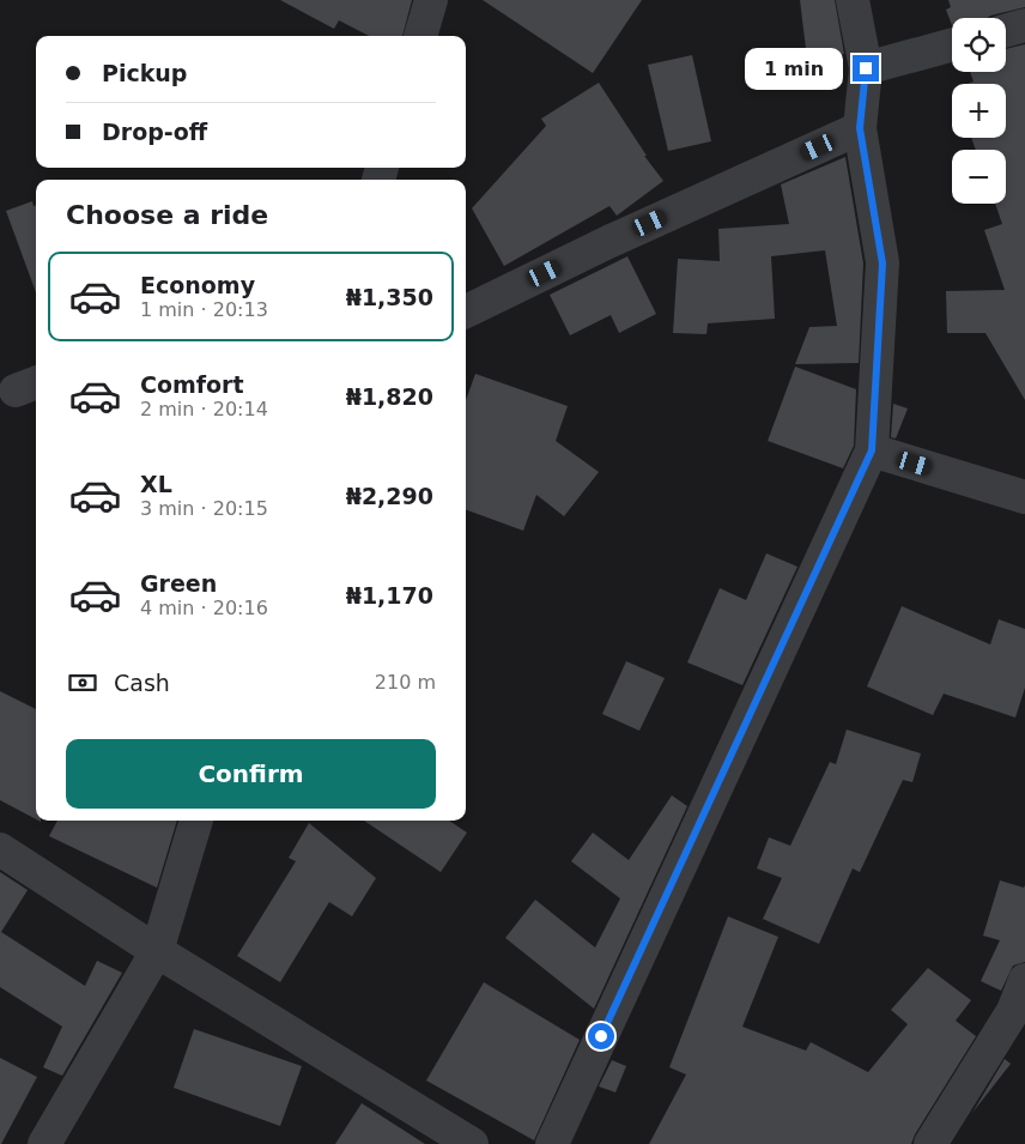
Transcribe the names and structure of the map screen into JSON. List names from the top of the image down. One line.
{"page":{"map_buttons":["+","−"],"banner":["Pickup","Drop-off"],"bubble":"1 min","heading":"Choose a ride","list":[{"name":"Economy","note":"1 min · 20:13","value":"₦1,350"},{"name":"Comfort","note":"2 min · 20:14","value":"₦1,820"},{"name":"XL","note":"3 min · 20:15","value":"₦2,290"},{"name":"Green","note":"4 min · 20:16","value":"₦1,170"}],"pay":["Cash","210 m"],"buttons":"Confirm"}}
